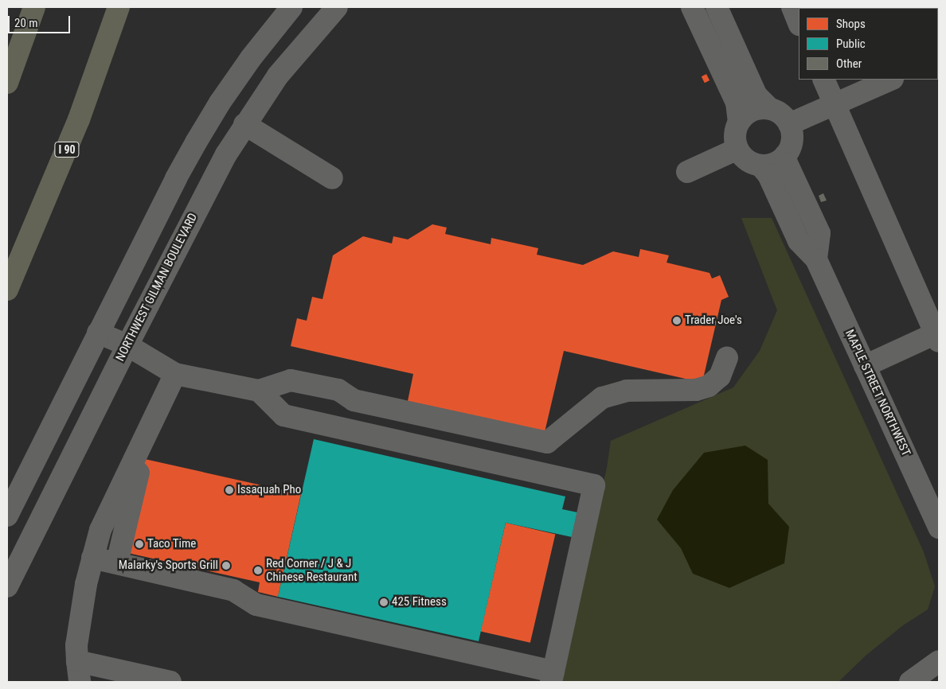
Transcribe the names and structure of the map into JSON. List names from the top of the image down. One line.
{"streets":{"highway":["I 90"],"street":["NORTHWEST GILMAN BOULEVARD","MAPLE STREET NORTHWEST"]},"places":["Trader Joe's","Issaquah Pho","Taco Time","Malarky's Sports Grill","Red Corner / J & J Chinese Restaurant","425 Fitness"],"legend":["Shops","Public","Other"],"scale_bar":"20 m"}
